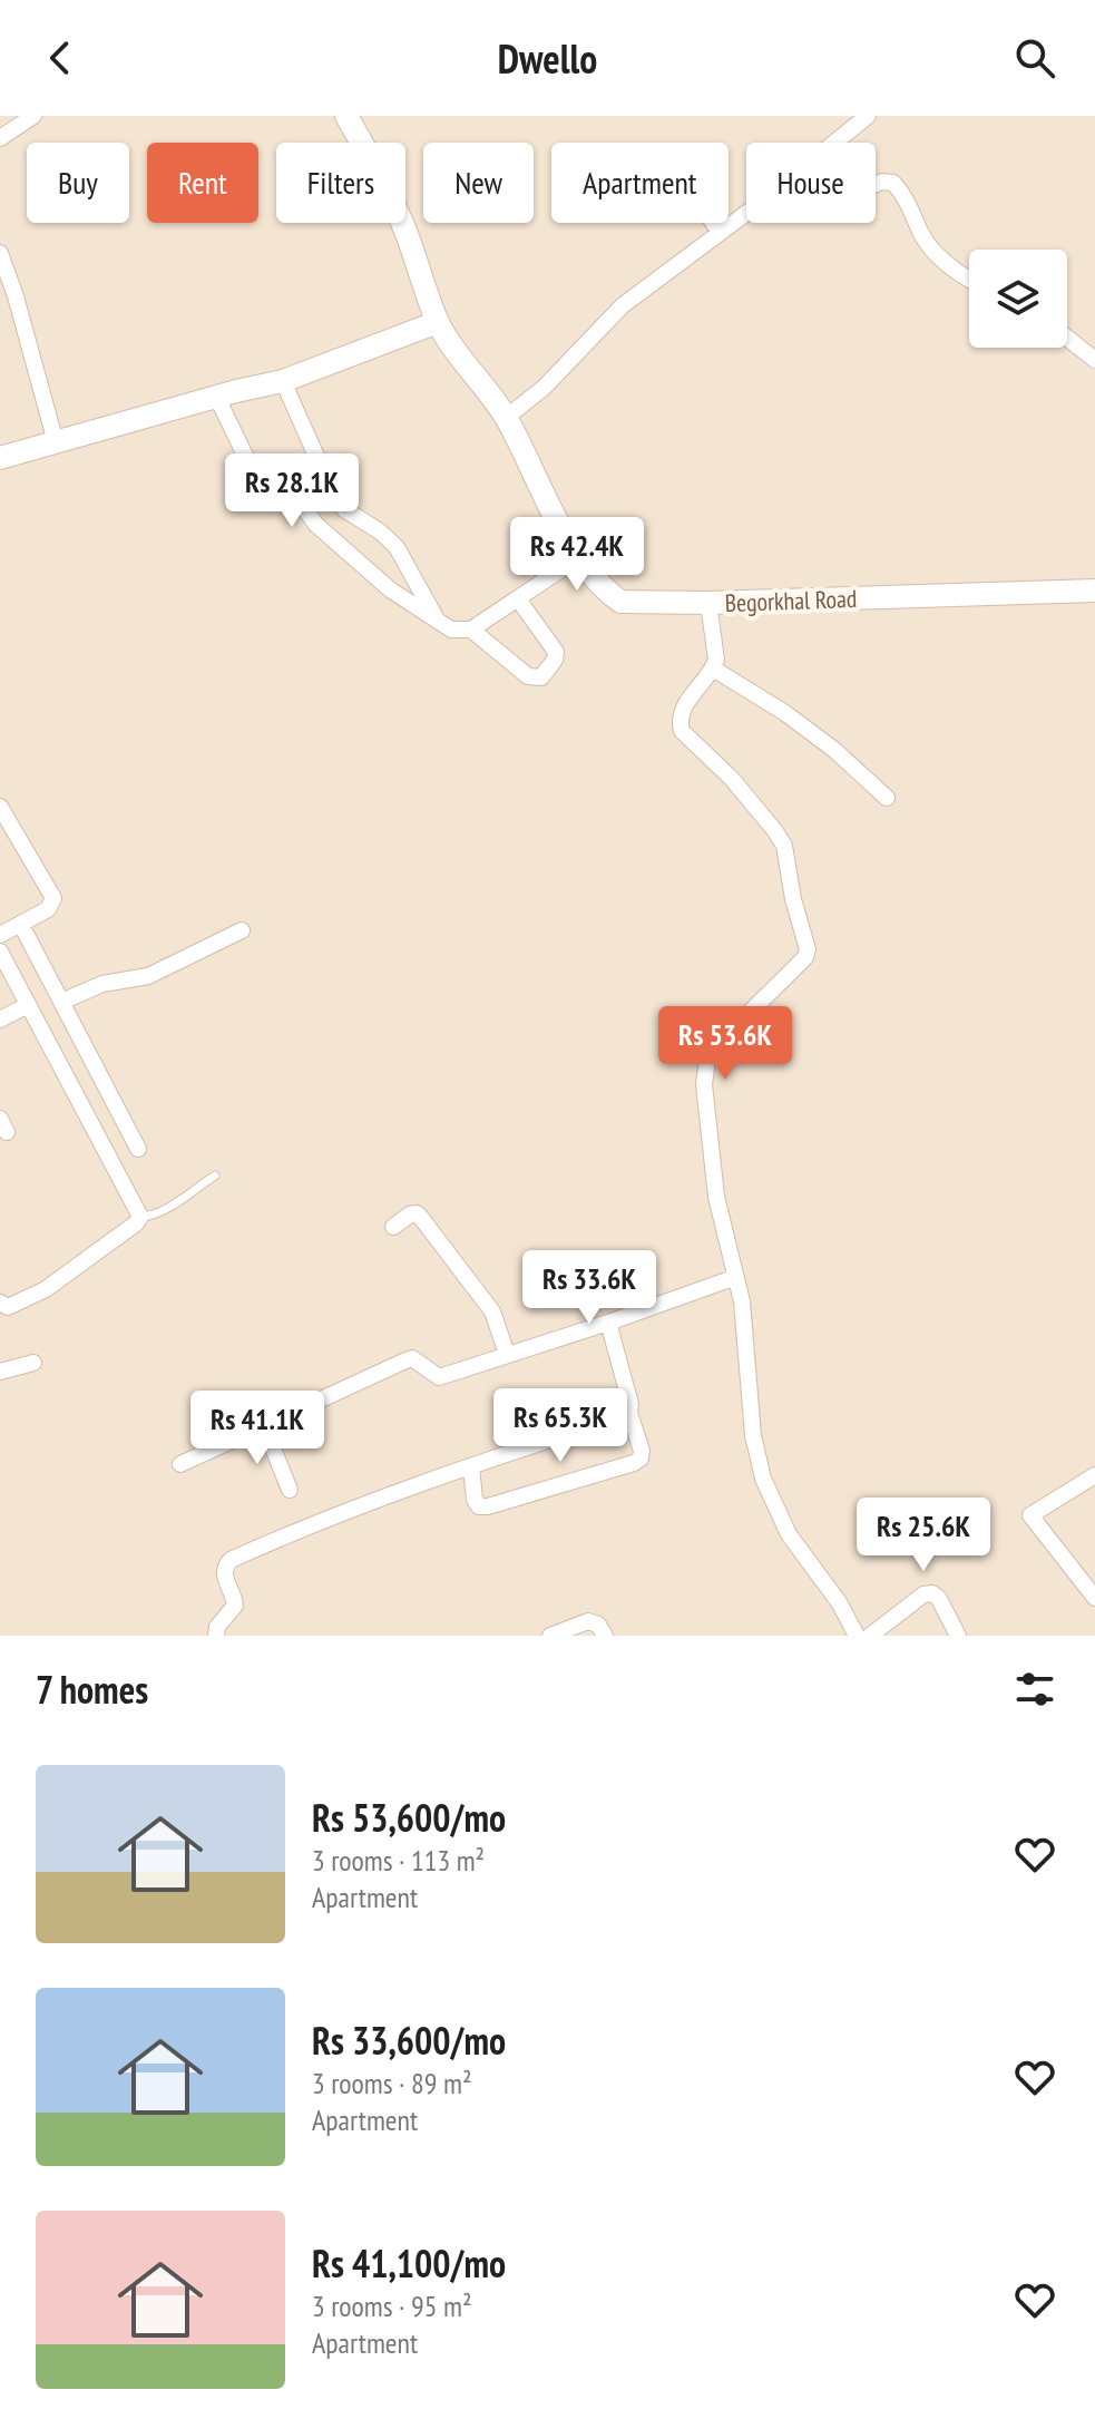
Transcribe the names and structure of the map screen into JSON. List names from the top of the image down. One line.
{"streets":{"street":["Begorkhal Road"]},"page":{"header":"Dwello","chip":["Buy","Rent","Filters","New","Apartment","House"],"price":["Rs 28.1K","Rs 42.4K","Rs 53.6K","Rs 33.6K","Rs 65.3K","Rs 41.1K","Rs 25.6K"],"heading":"7 homes","list":[{"name":"Rs 53,600/mo","note":"3 rooms · 113 m² · Apartment"},{"name":"Rs 33,600/mo","note":"3 rooms · 89 m² · Apartment"},{"name":"Rs 41,100/mo","note":"3 rooms · 95 m² · Apartment"}]}}
